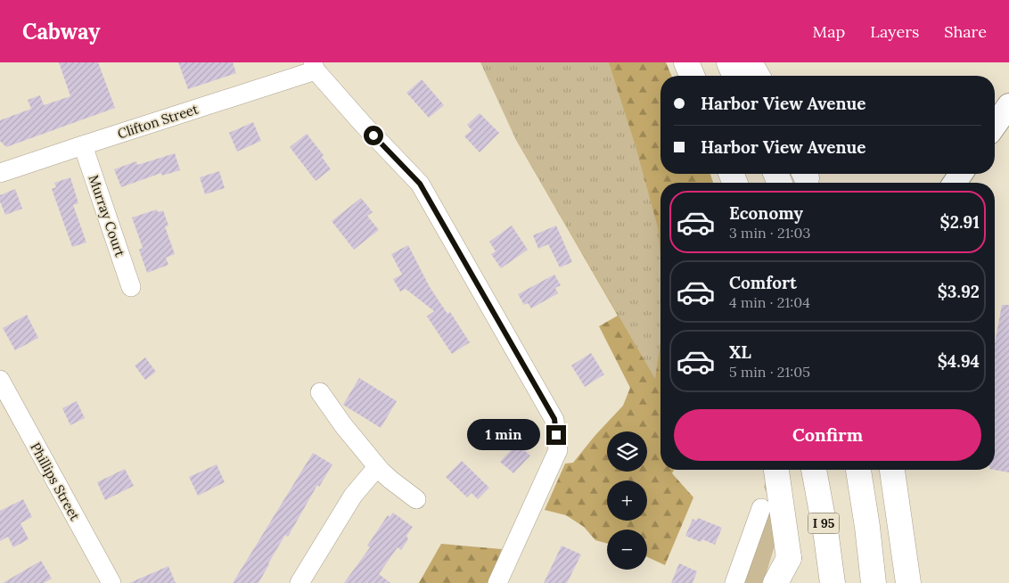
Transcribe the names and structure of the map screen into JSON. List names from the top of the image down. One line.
{"streets":{"main road":["I 95"],"street":["Clifton Street","Murray Court","Phillips Street"]},"crossings":[["Clifton Street","Murray Court"]],"page":{"header":"Cabway","nav":["Map","Layers","Share"],"banner":["Harbor View Avenue","Harbor View Avenue"],"list":[{"name":"Economy","note":"3 min · 21:03","value":"$2.91"},{"name":"Comfort","note":"4 min · 21:04","value":"$3.92"},{"name":"XL","note":"5 min · 21:05","value":"$4.94"}],"buttons":"Confirm","bubble":"1 min","map_buttons":["+","−"]}}
